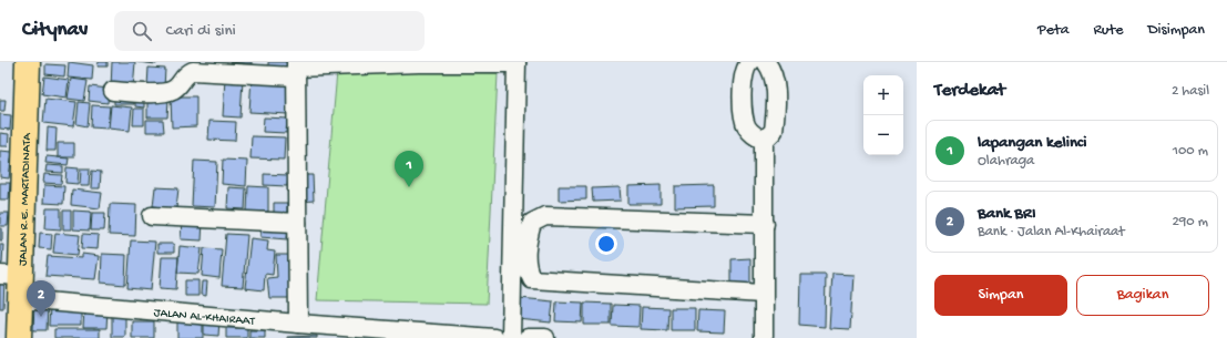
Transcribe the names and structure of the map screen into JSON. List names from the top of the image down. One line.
{"streets":{"highway":["JALAN R.E. MARTADINATA"],"street":["JALAN AL-KHAIRAAT"]},"crossings":[["JALAN R.E. MARTADINATA","JALAN AL-KHAIRAAT"]],"page":{"header":"Citynav","search":"Cari di sini","nav":["Peta","Rute","Disimpan"],"heading":["Terdekat","2 hasil"],"map_buttons":["+","−"],"list":[{"mark":"1","name":"lapangan kelinci","note":"Olahraga","value":"100 m"},{"mark":"2","name":"Bank BRI","note":"Bank · Jalan Al-Khairaat","value":"290 m"}],"pins":["1","2"],"buttons":["Simpan","Bagikan"]}}
